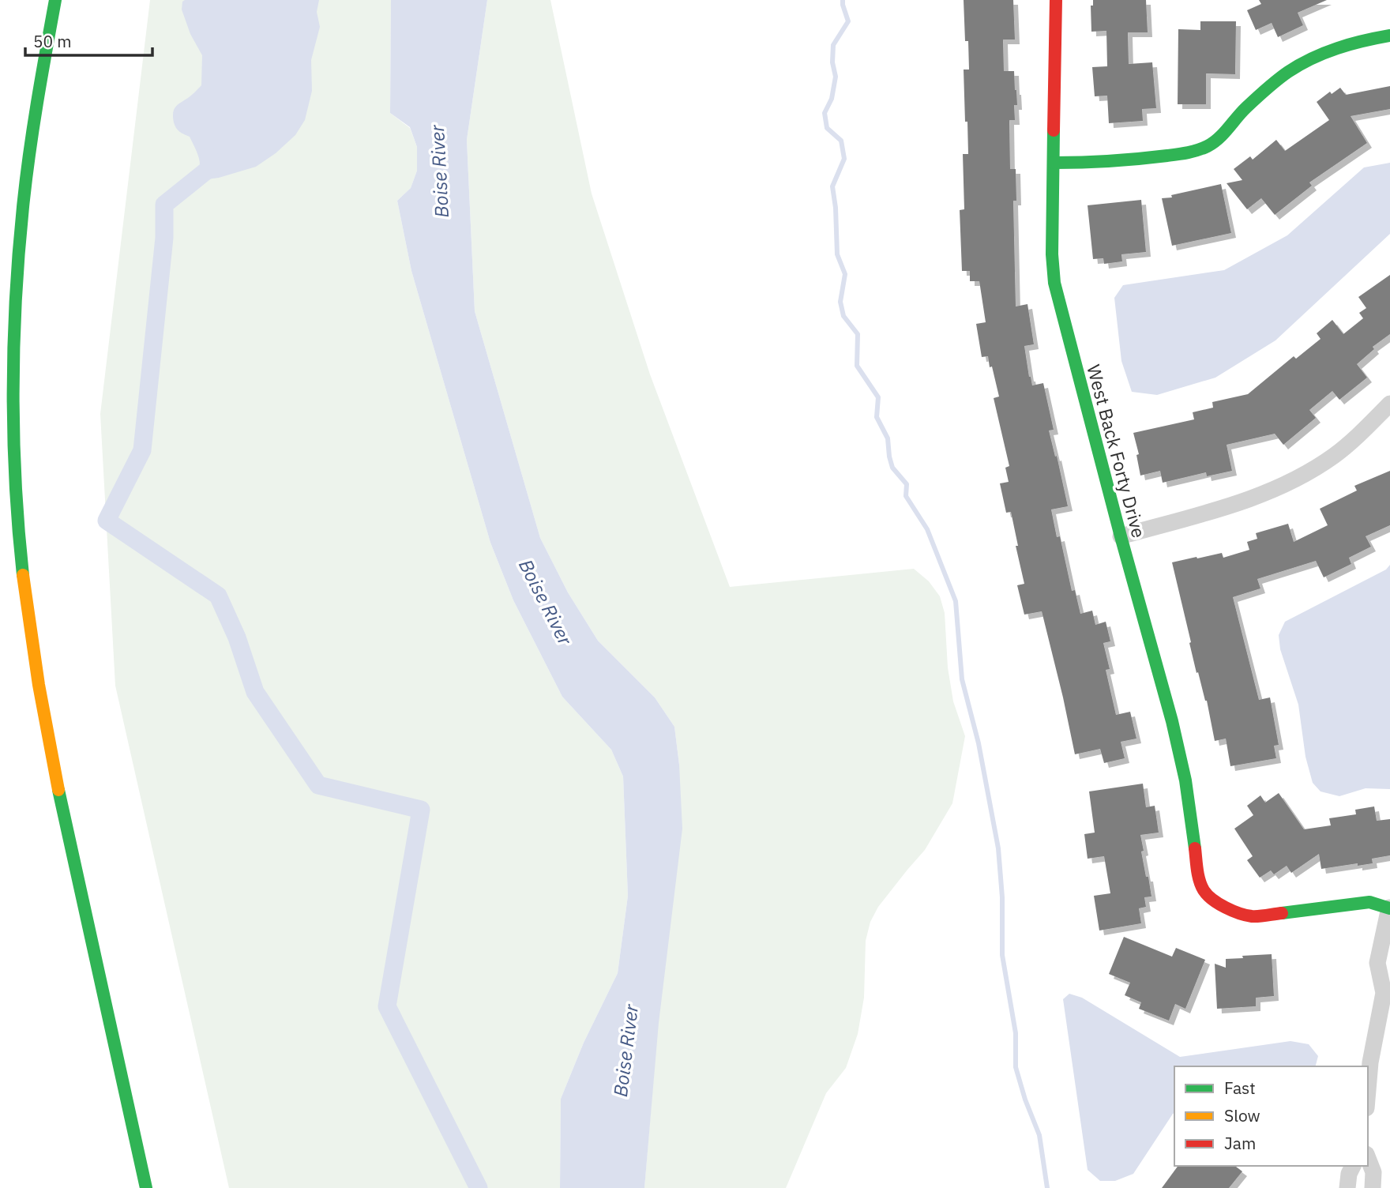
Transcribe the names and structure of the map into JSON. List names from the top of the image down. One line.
{"streets":{"street":["West Back Forty Drive"]},"water":["Boise River"],"legend":["Fast","Slow","Jam"],"scale_bar":"50 m"}
